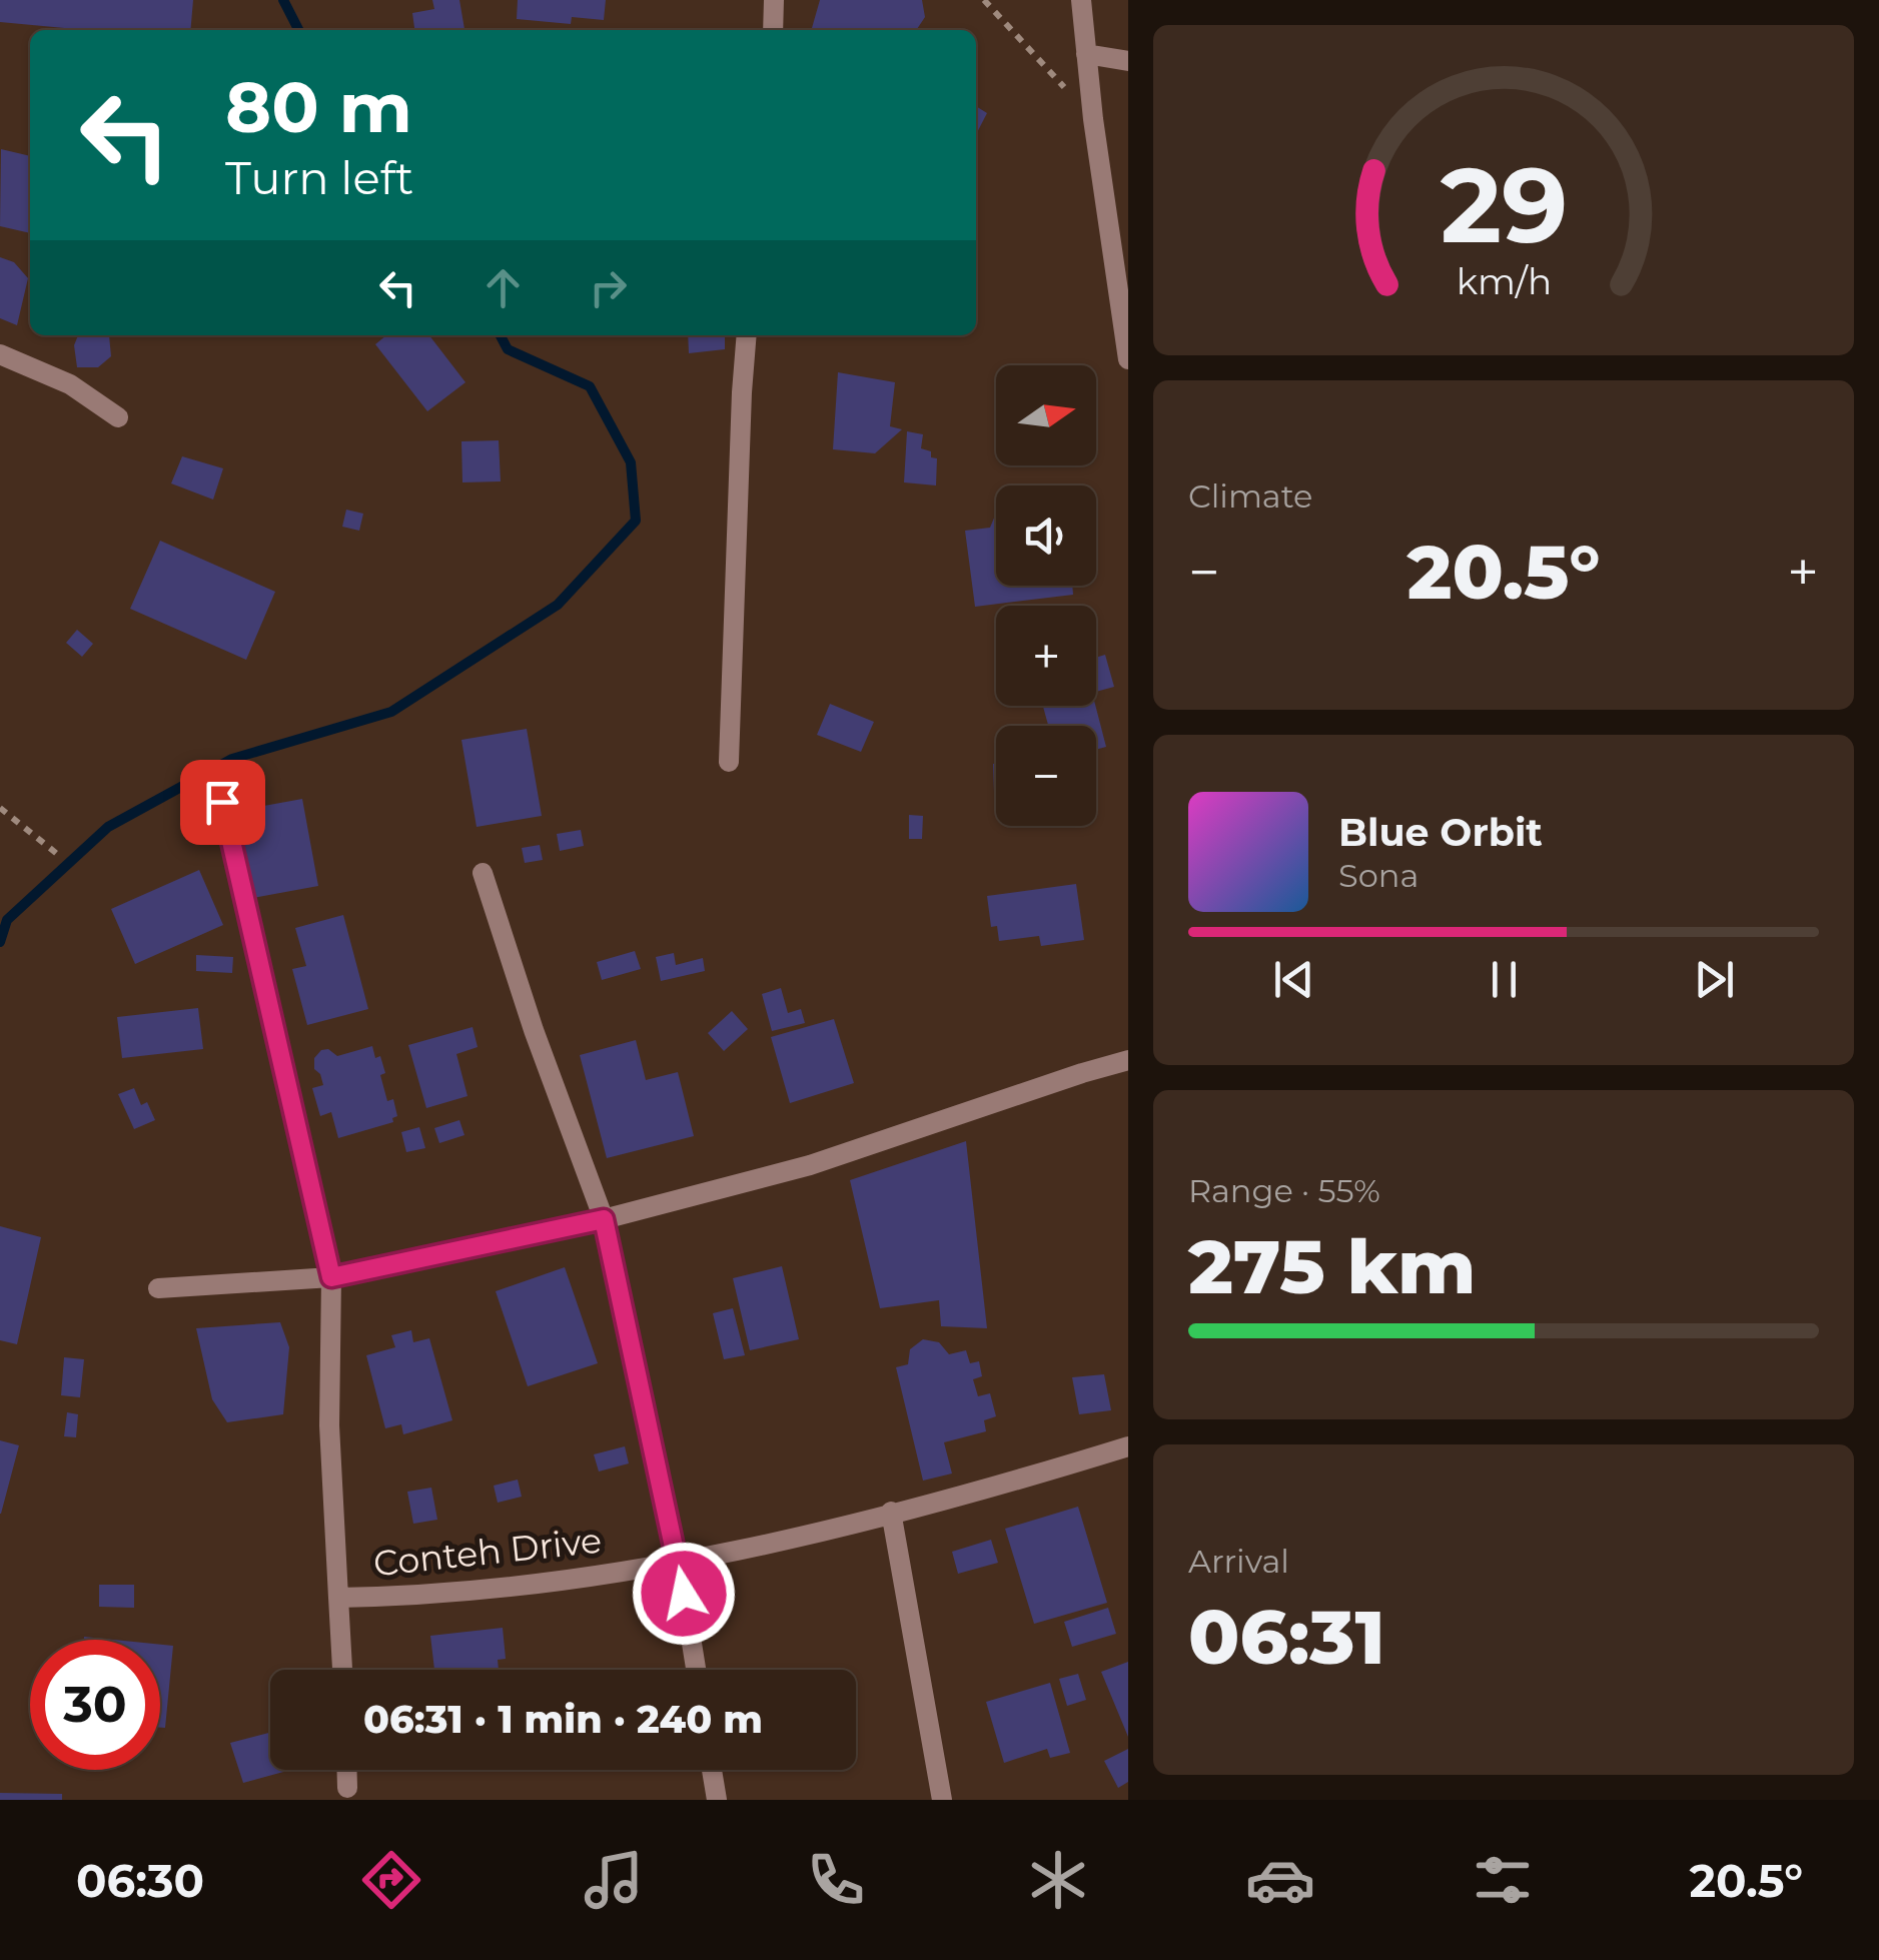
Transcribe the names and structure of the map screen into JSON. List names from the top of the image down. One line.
{"streets":{"street":["Conteh Drive"]},"north":"right","page":{"turn":["80 m","Turn left"],"map_buttons":["+","−"],"tile":["Climate",["Range · 55%","275 km"],["Arrival","06:31"]],"heat":["−","20.5°","+"],"song":["Blue Orbit","Sona"],"limit":"30","trip":"06:31 · 1 min · 240 m","tabs":["06:30","20.5°"],"gauge":["29","km/h"]}}
